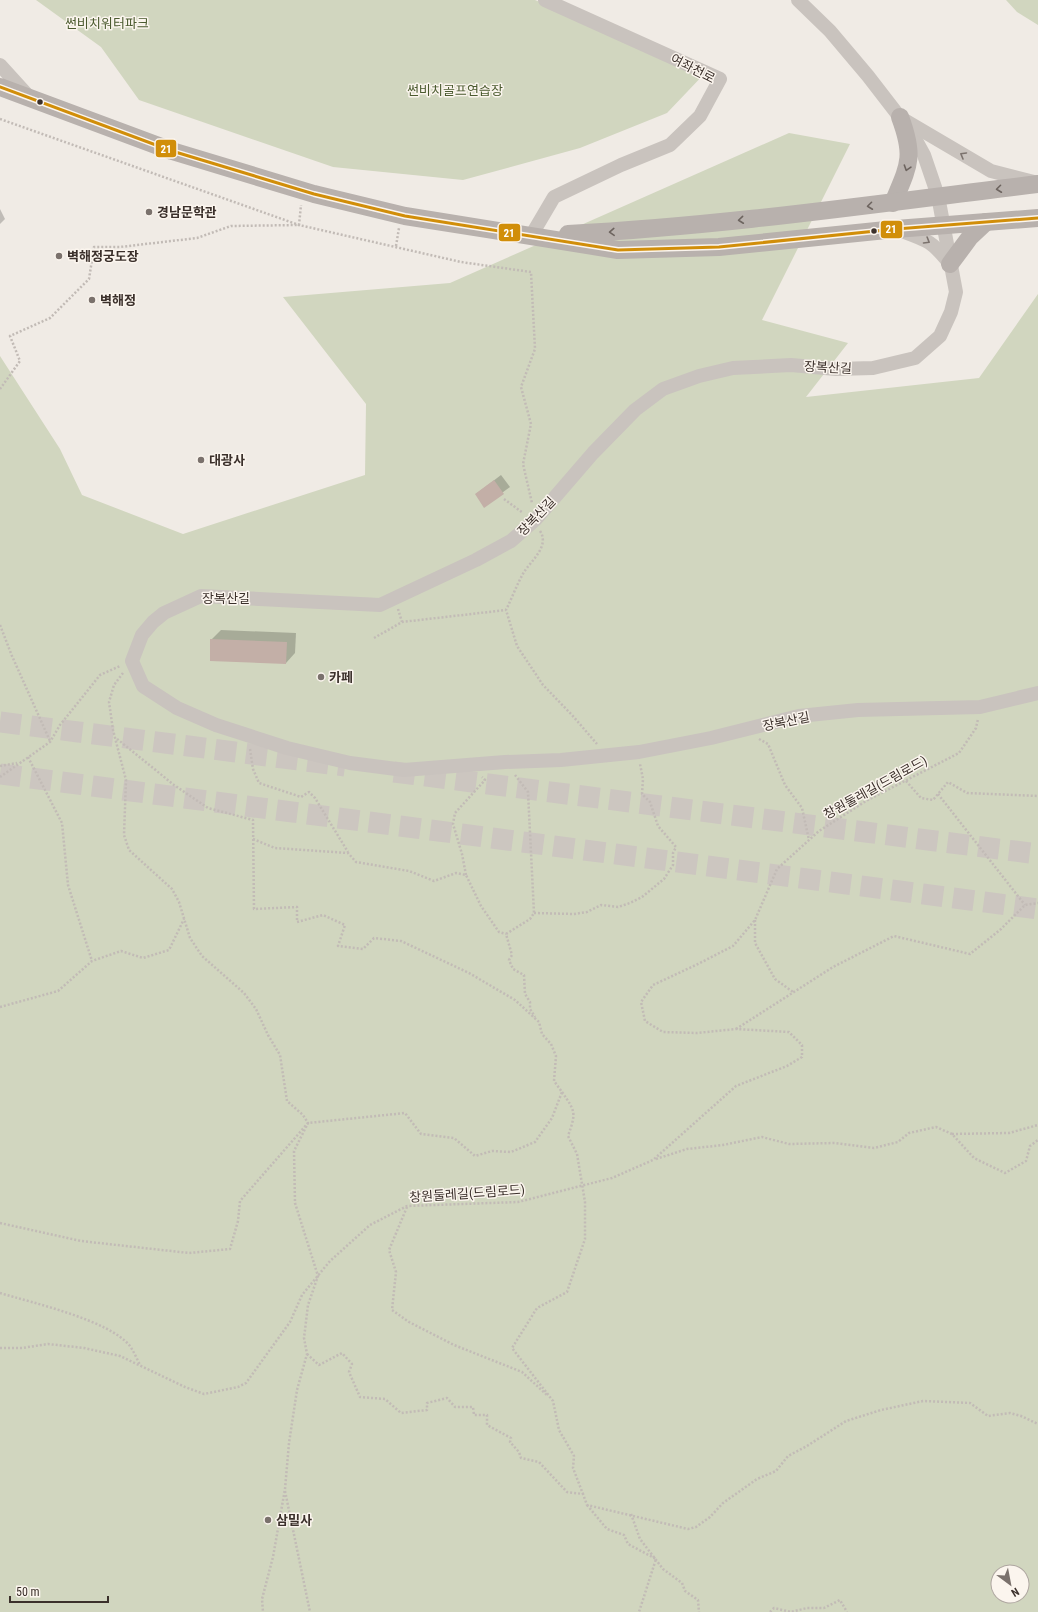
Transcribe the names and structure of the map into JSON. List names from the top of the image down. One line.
{"streets":{"street":["여좌천로","장복산길"],"path":["창원둘레길(드림로드)"]},"crossings":[["장복산길","창원둘레길(드림로드)"]],"parks":["썬비치워터파크","썬비치골프연습장"],"places":["경남문학관","벽해정궁도장","벽해정","대광사","카페","삼밀사"],"lines":["transit line 21"],"scale_bar":"50 m","north":"bottom right"}
